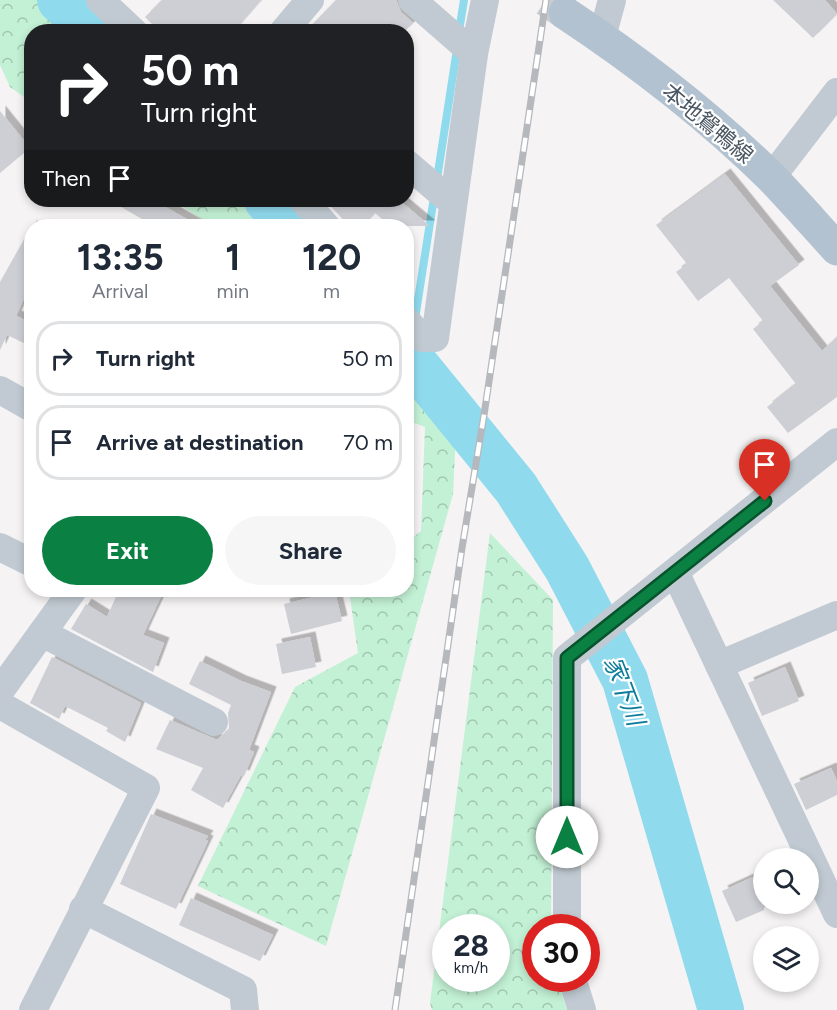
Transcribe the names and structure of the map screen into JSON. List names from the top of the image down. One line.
{"streets":{"main road":["本地鴛鴨線"]},"water":["家下川"],"page":{"turn":["50 m","Turn right"],"then":"Then","eta":["13:35","Arrival","1","min","120","m"],"list":[{"name":"Turn right","value":"50 m"},{"name":"Arrive at destination","value":"70 m"}],"buttons":["Exit","Share"],"speed":"28 km/h","limit":"30"}}
